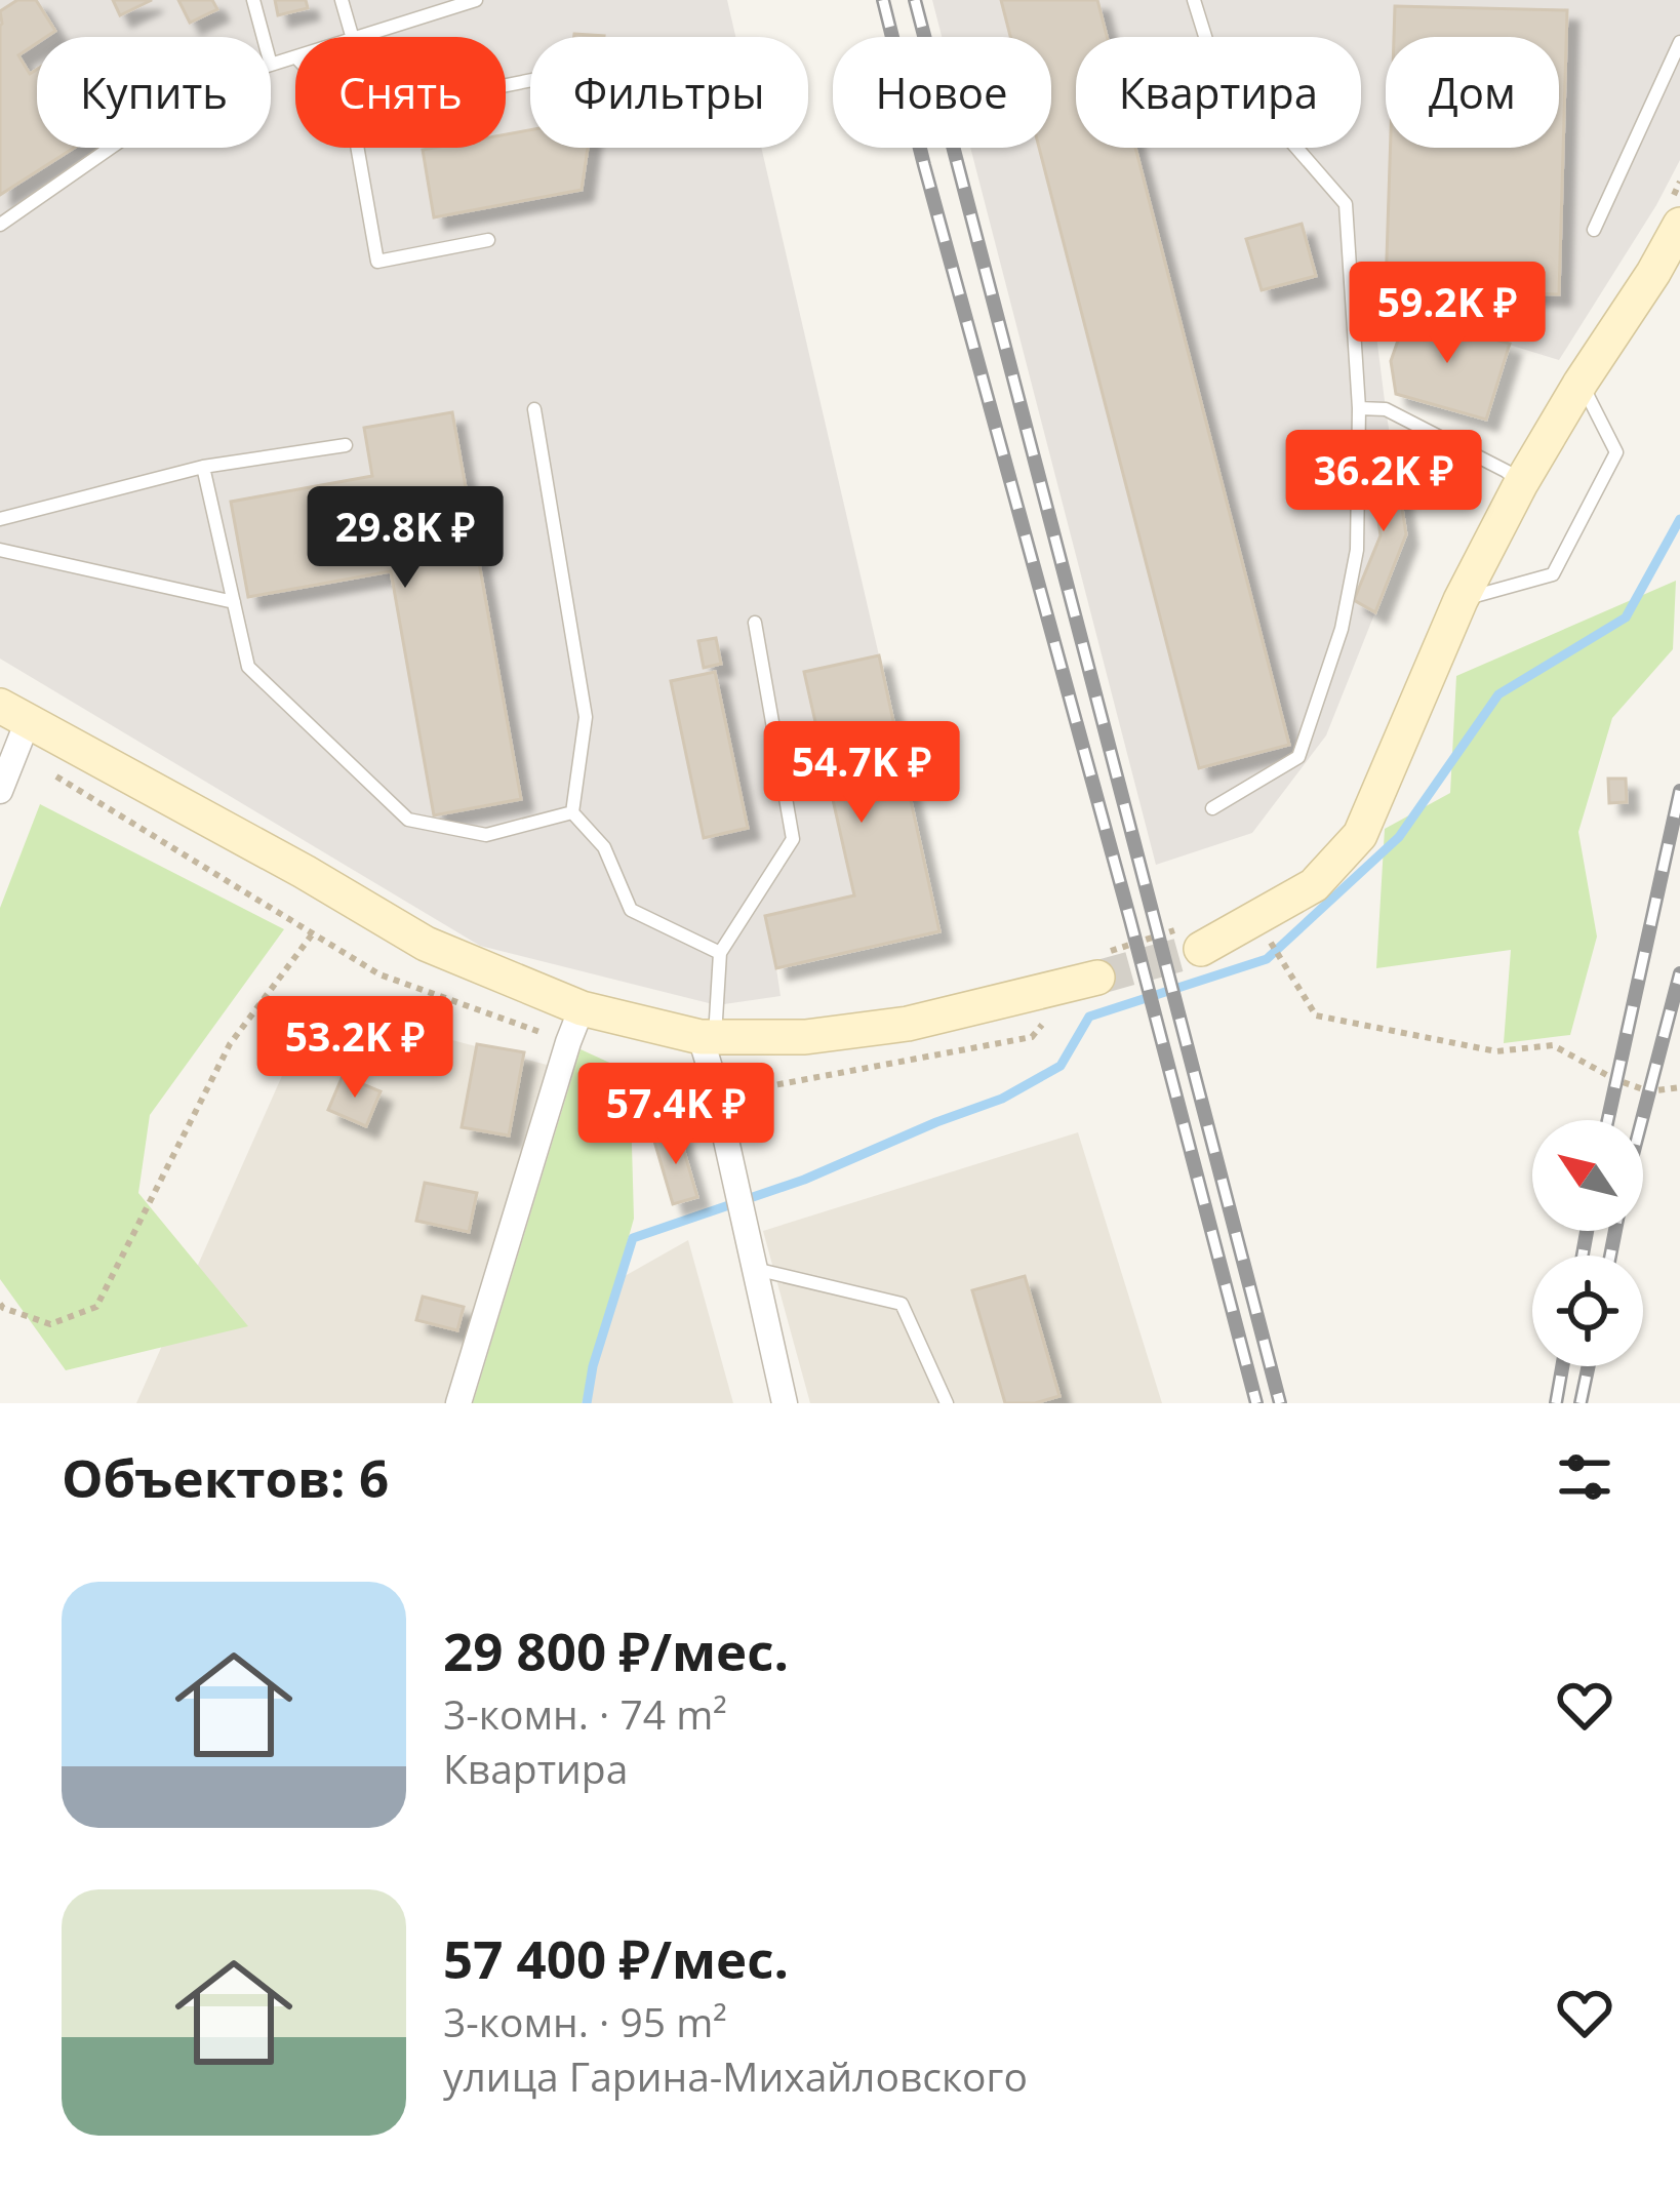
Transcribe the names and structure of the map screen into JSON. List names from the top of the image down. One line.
{"north":"top left","page":{"chip":["Купить","Снять","Фильтры","Новое","Квартира","Дом"],"price":["59.2K ₽","36.2K ₽","29.8K ₽","54.7K ₽","53.2K ₽","57.4K ₽"],"heading":"Объектов: 6","list":[{"name":"29 800 ₽/мес.","note":"3-комн. · 74 m² · Квартира"},{"name":"57 400 ₽/мес.","note":"3-комн. · 95 m² · улица Гарина-Михайловского"}]}}
